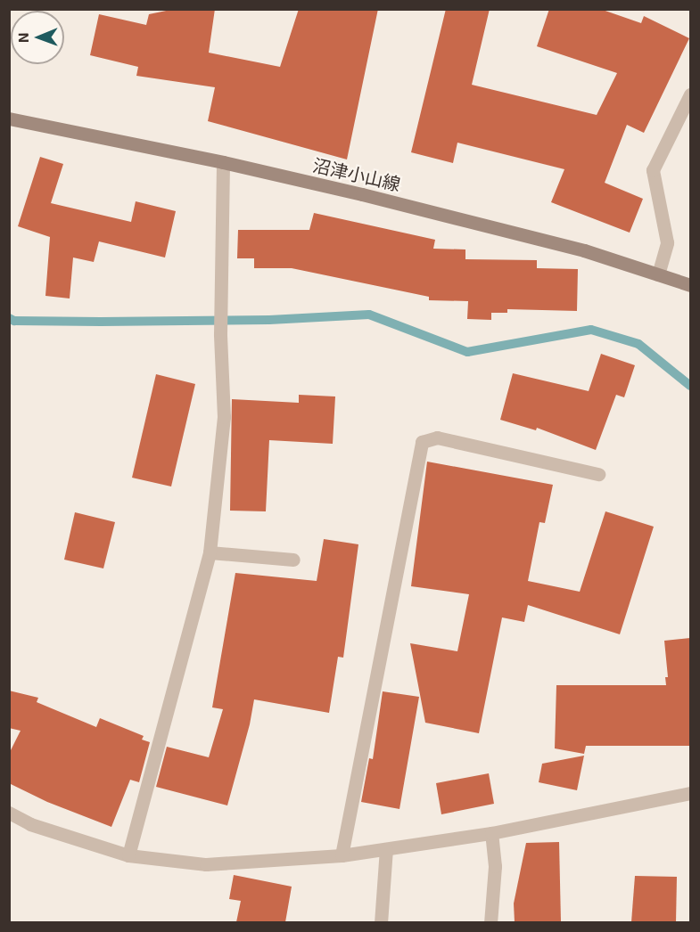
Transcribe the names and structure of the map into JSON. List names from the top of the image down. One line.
{"streets":{"main road":["沼津小山線"]},"north":"left"}
